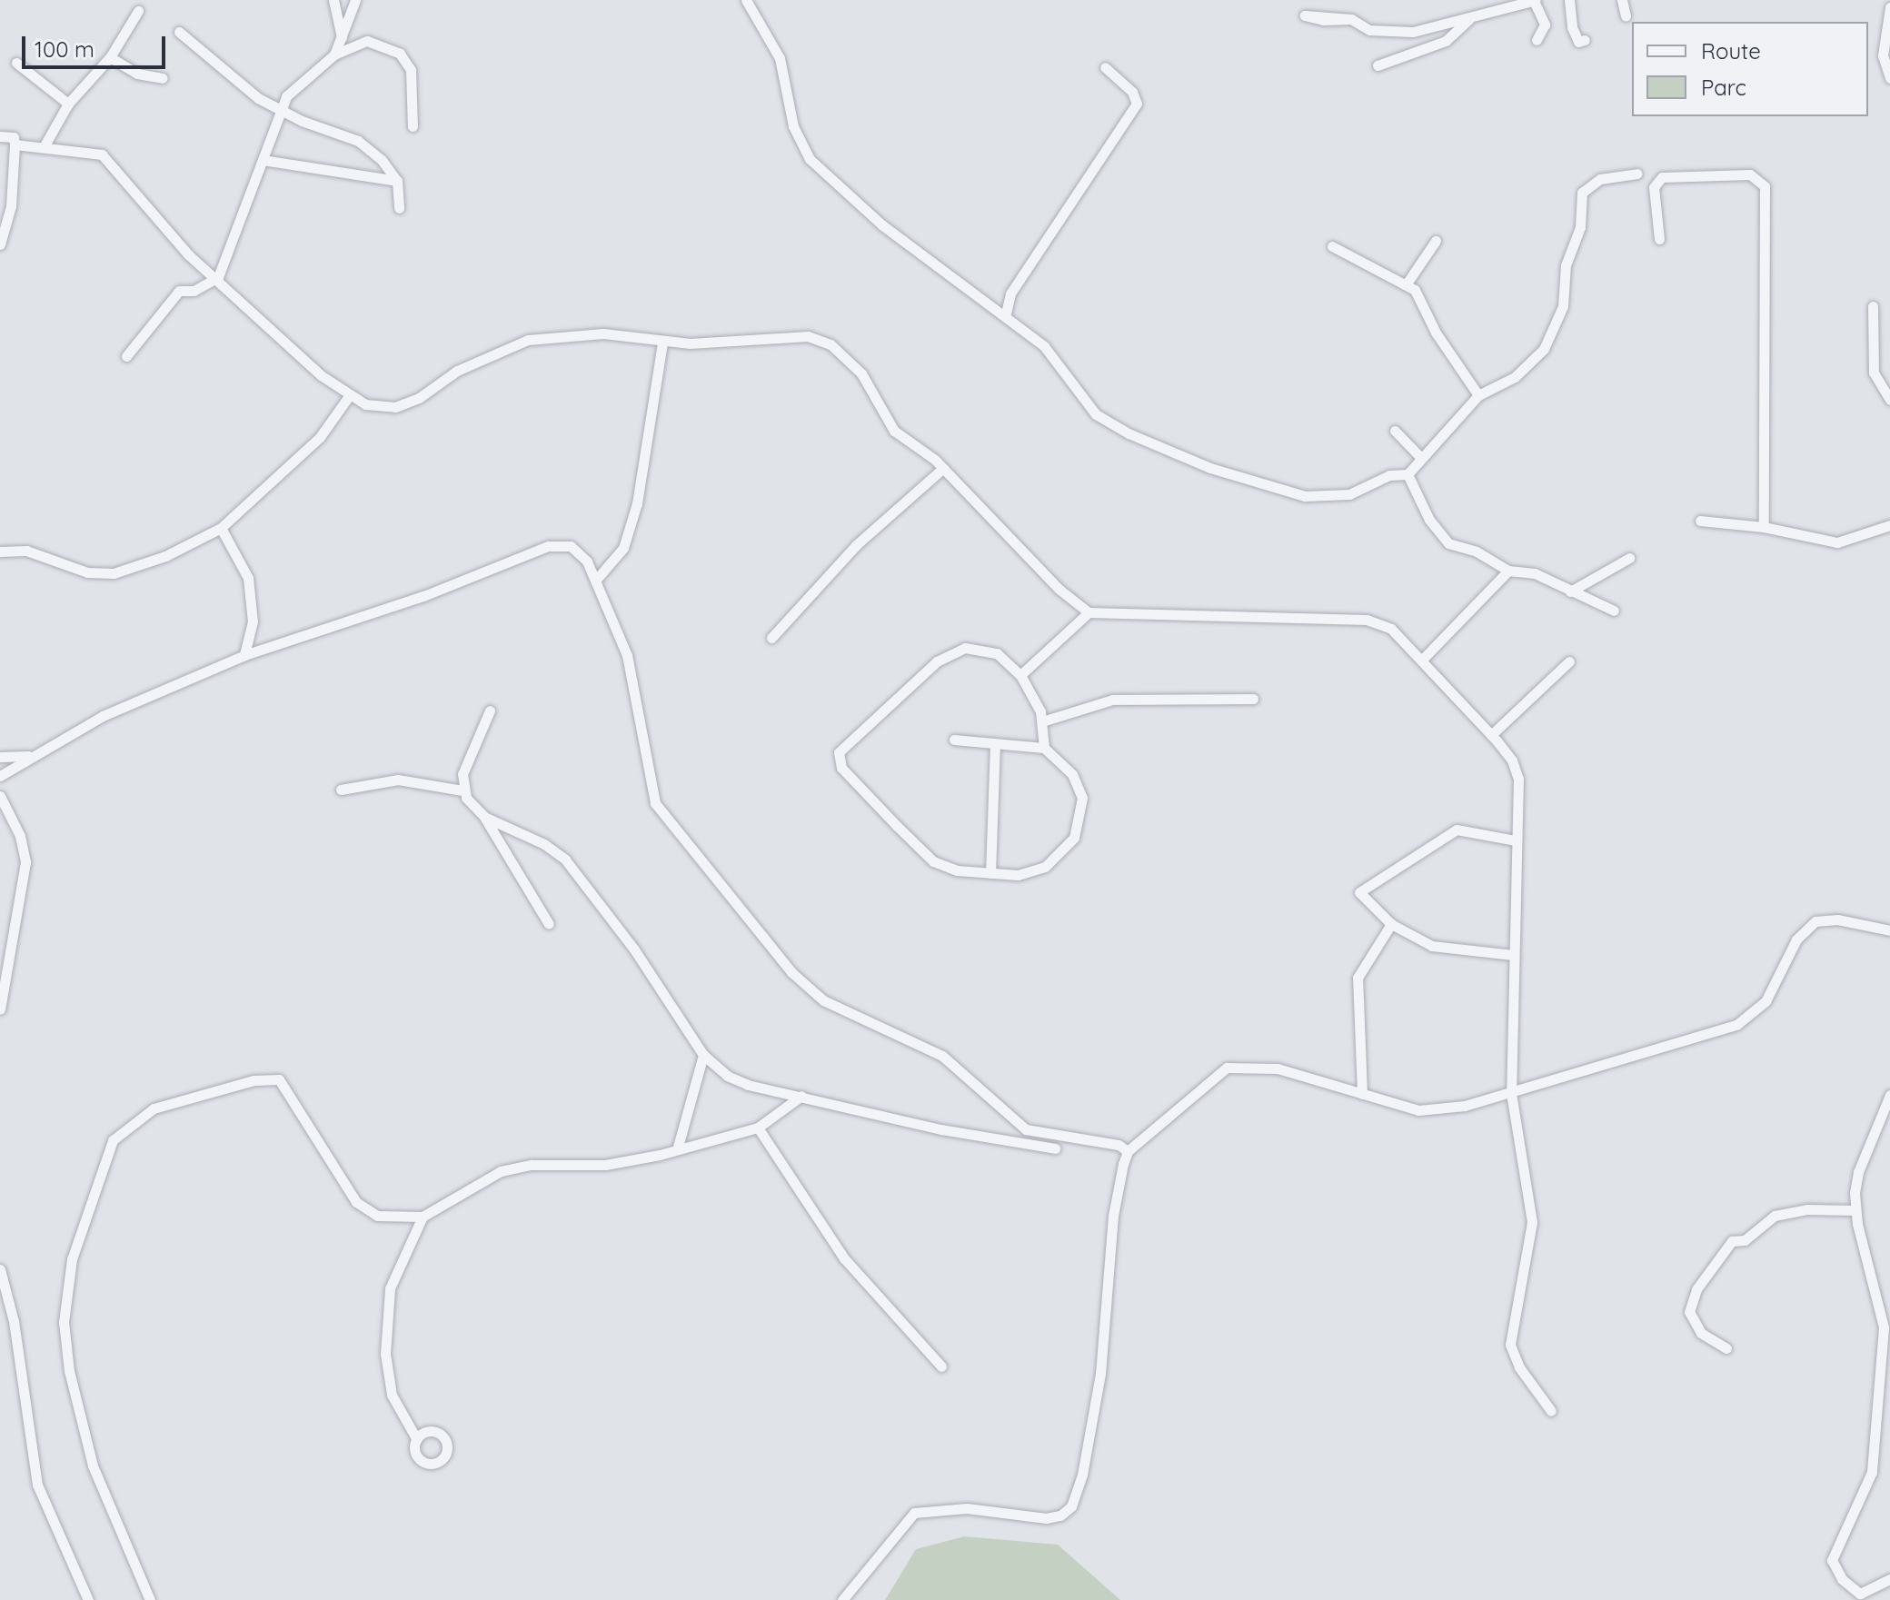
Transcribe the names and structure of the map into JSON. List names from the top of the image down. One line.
{"legend":["Route","Parc"],"scale_bar":"100 m"}
